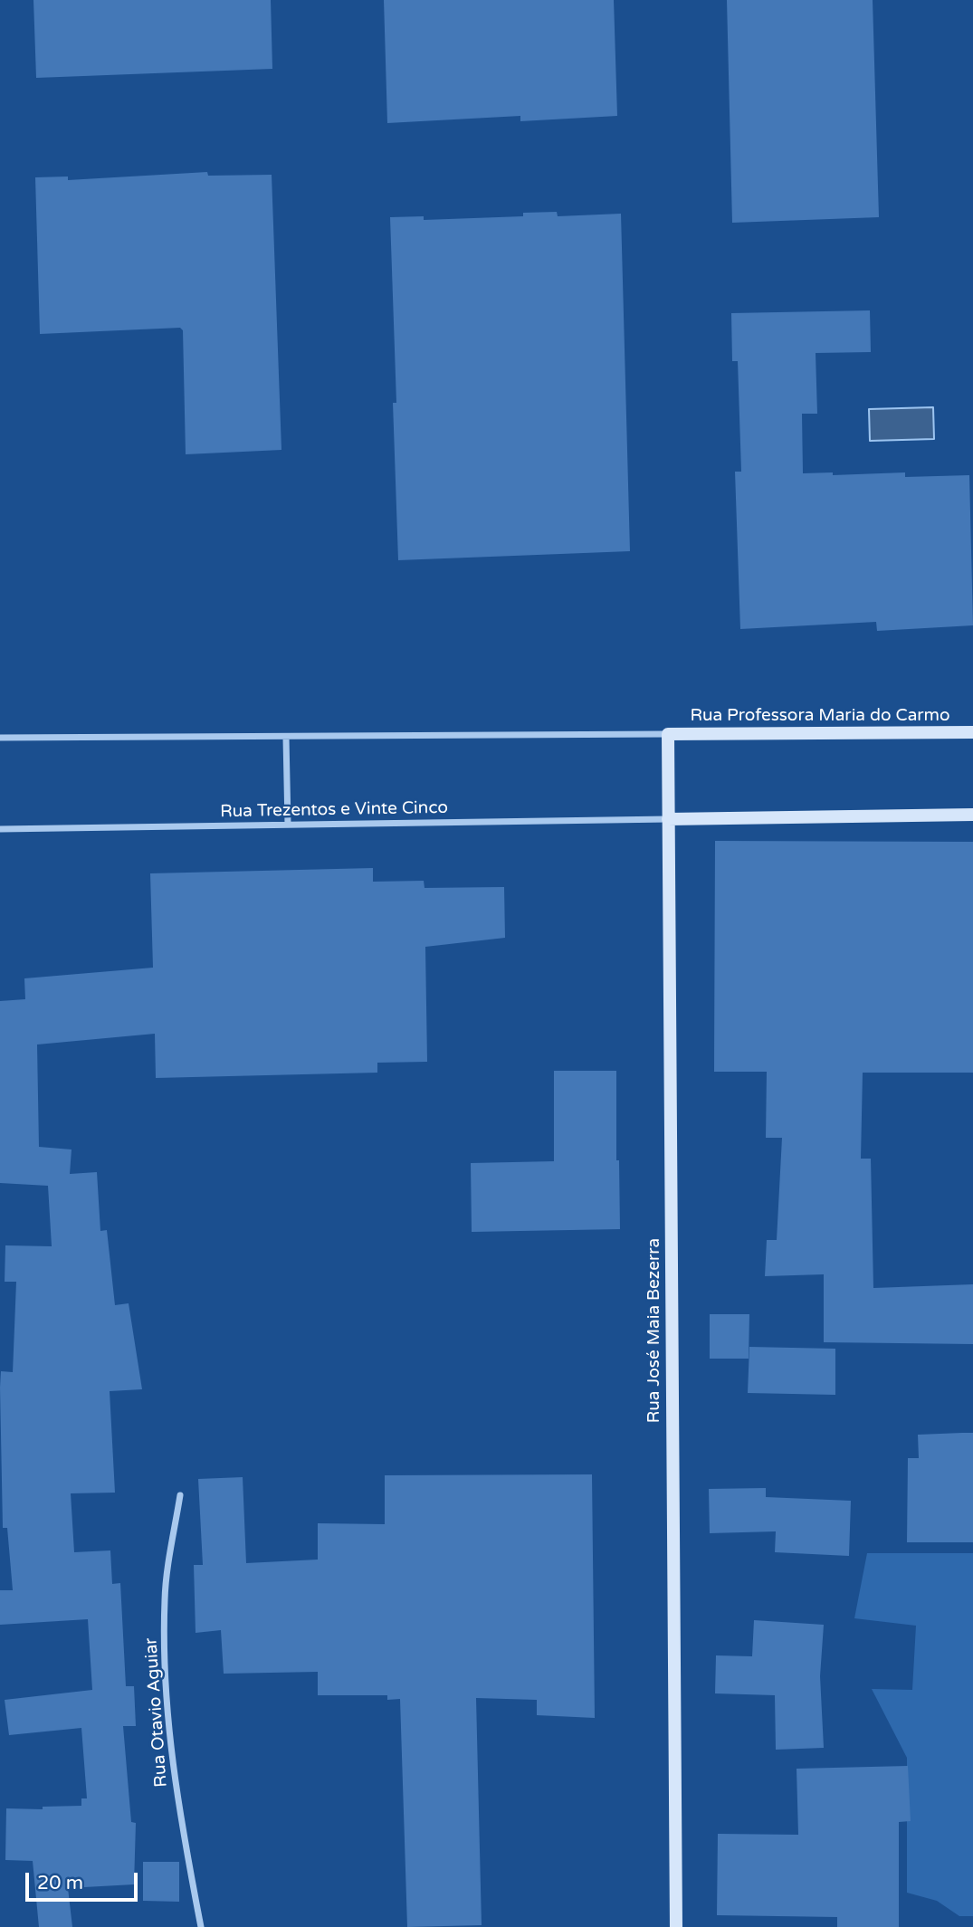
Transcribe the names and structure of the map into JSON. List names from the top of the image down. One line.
{"streets":{"street":["Rua Professora Maria do Carmo","Rua Trezentos e Vinte Cinco","Rua José Maia Bezerra","Rua Otavio Aguiar"]},"crossings":[["Rua Professora Maria do Carmo","Rua José Maia Bezerra"],["Rua Trezentos e Vinte Cinco","Rua José Maia Bezerra"]],"scale_bar":"20 m"}
